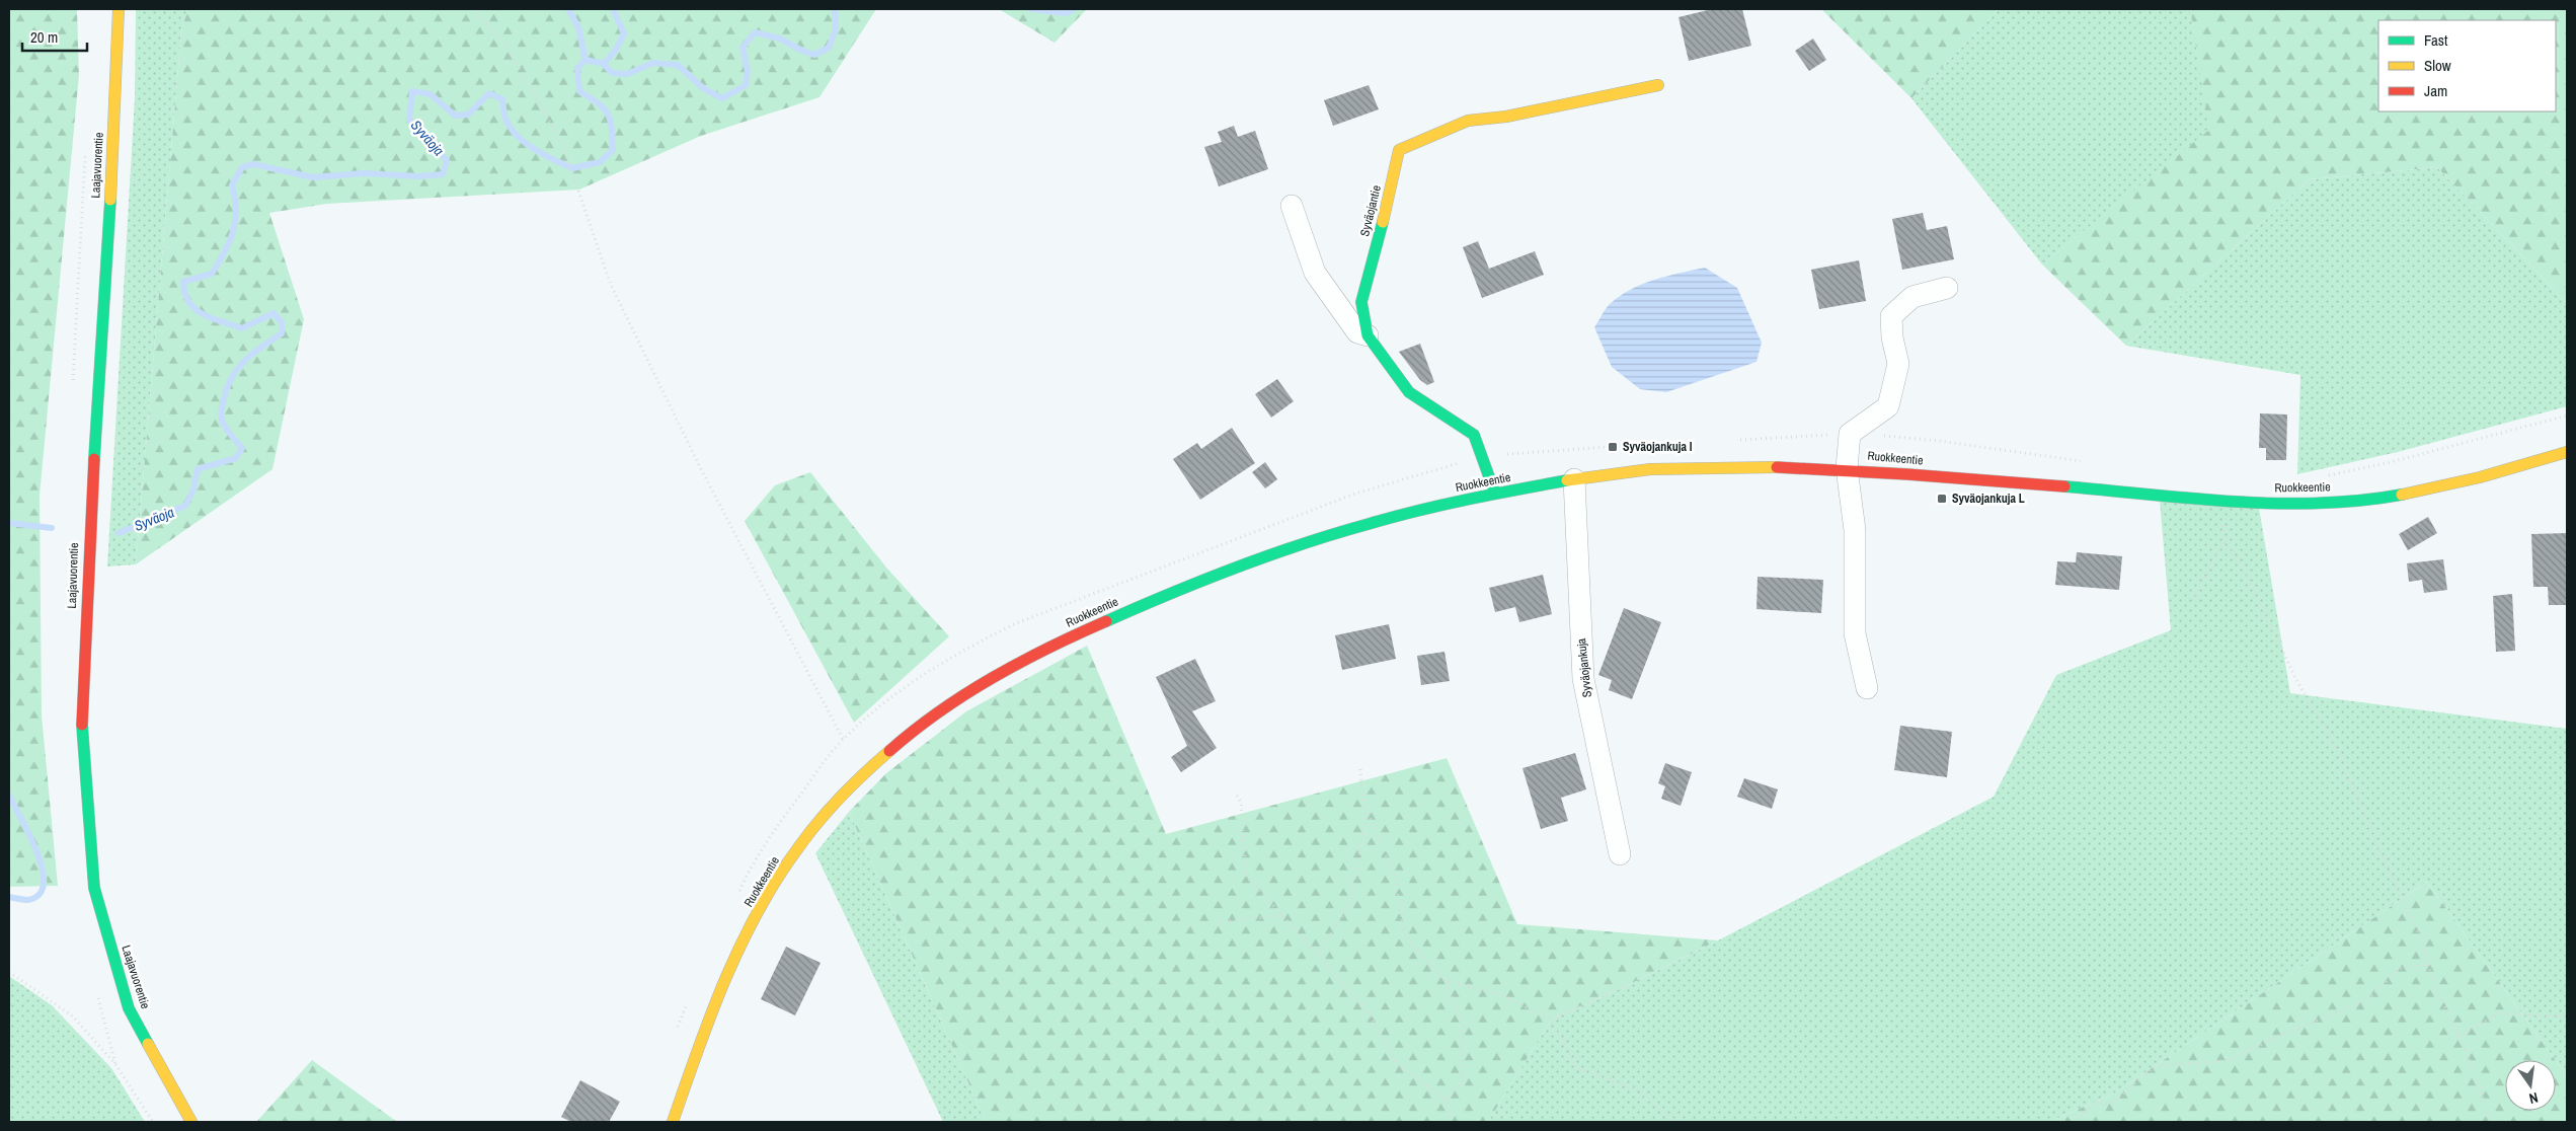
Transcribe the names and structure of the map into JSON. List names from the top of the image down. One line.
{"streets":{"street":["Laajavuorentie","Syväojantie","Ruokkeentie","Syväojankuja"]},"crossings":[["Syväojantie","Ruokkeentie"],["Ruokkeentie","Syväojankuja"]],"water":["Syväoja"],"places":{"transit":["Syväojankuja I","Syväojankuja L"]},"legend":["Fast","Slow","Jam"],"scale_bar":"20 m","north":"bottom"}
